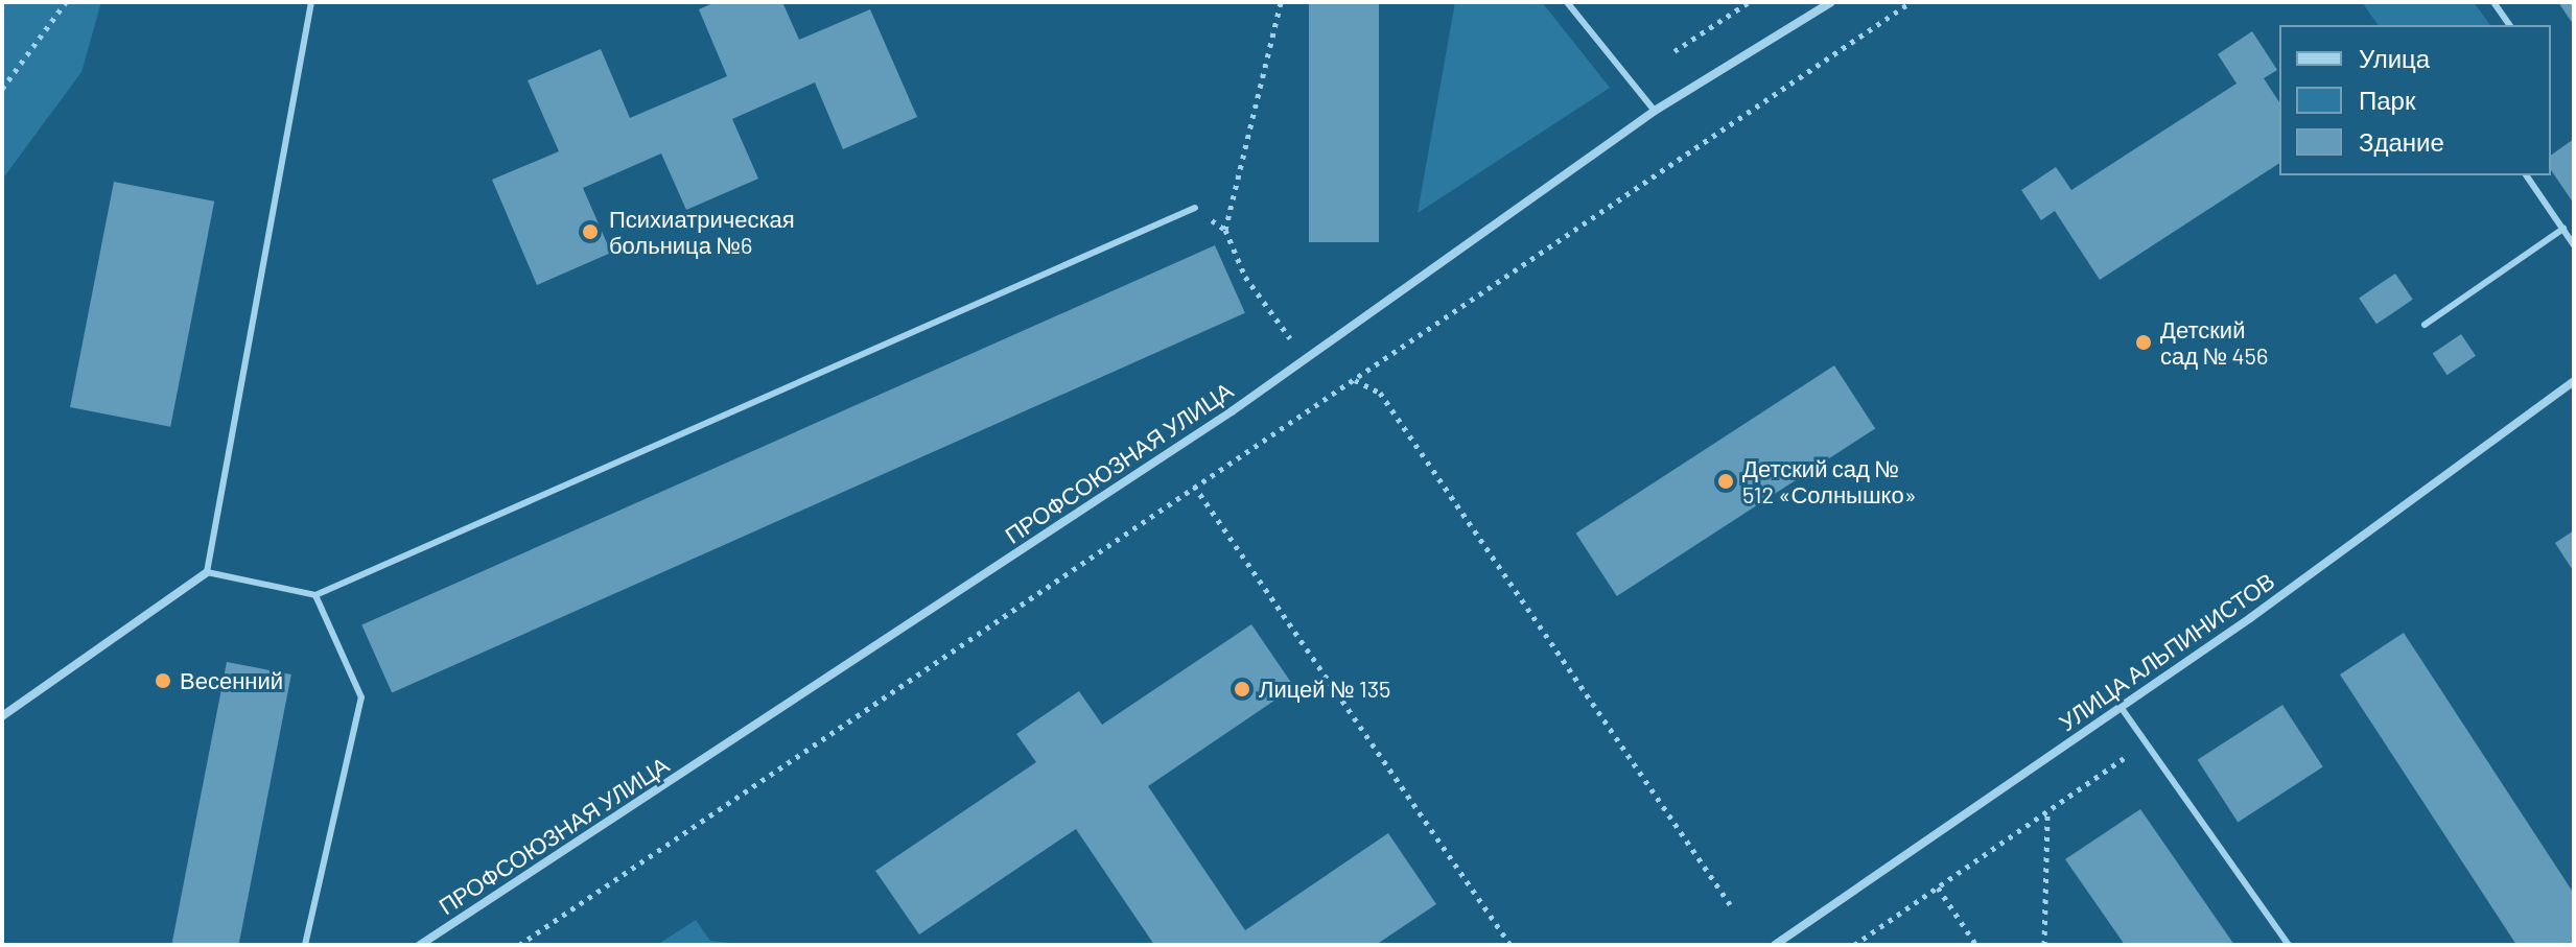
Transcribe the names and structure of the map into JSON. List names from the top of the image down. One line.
{"streets":{"street":["ПРОФСОЮЗНАЯ УЛИЦА","УЛИЦА АЛЬПИНИСТОВ"]},"places":["Психиатрическая больница №6","Детский сад № 456","Детский сад № 512 «Солнышко»","Весенний","Лицей № 135"],"legend":["Улица","Парк","Здание"]}
